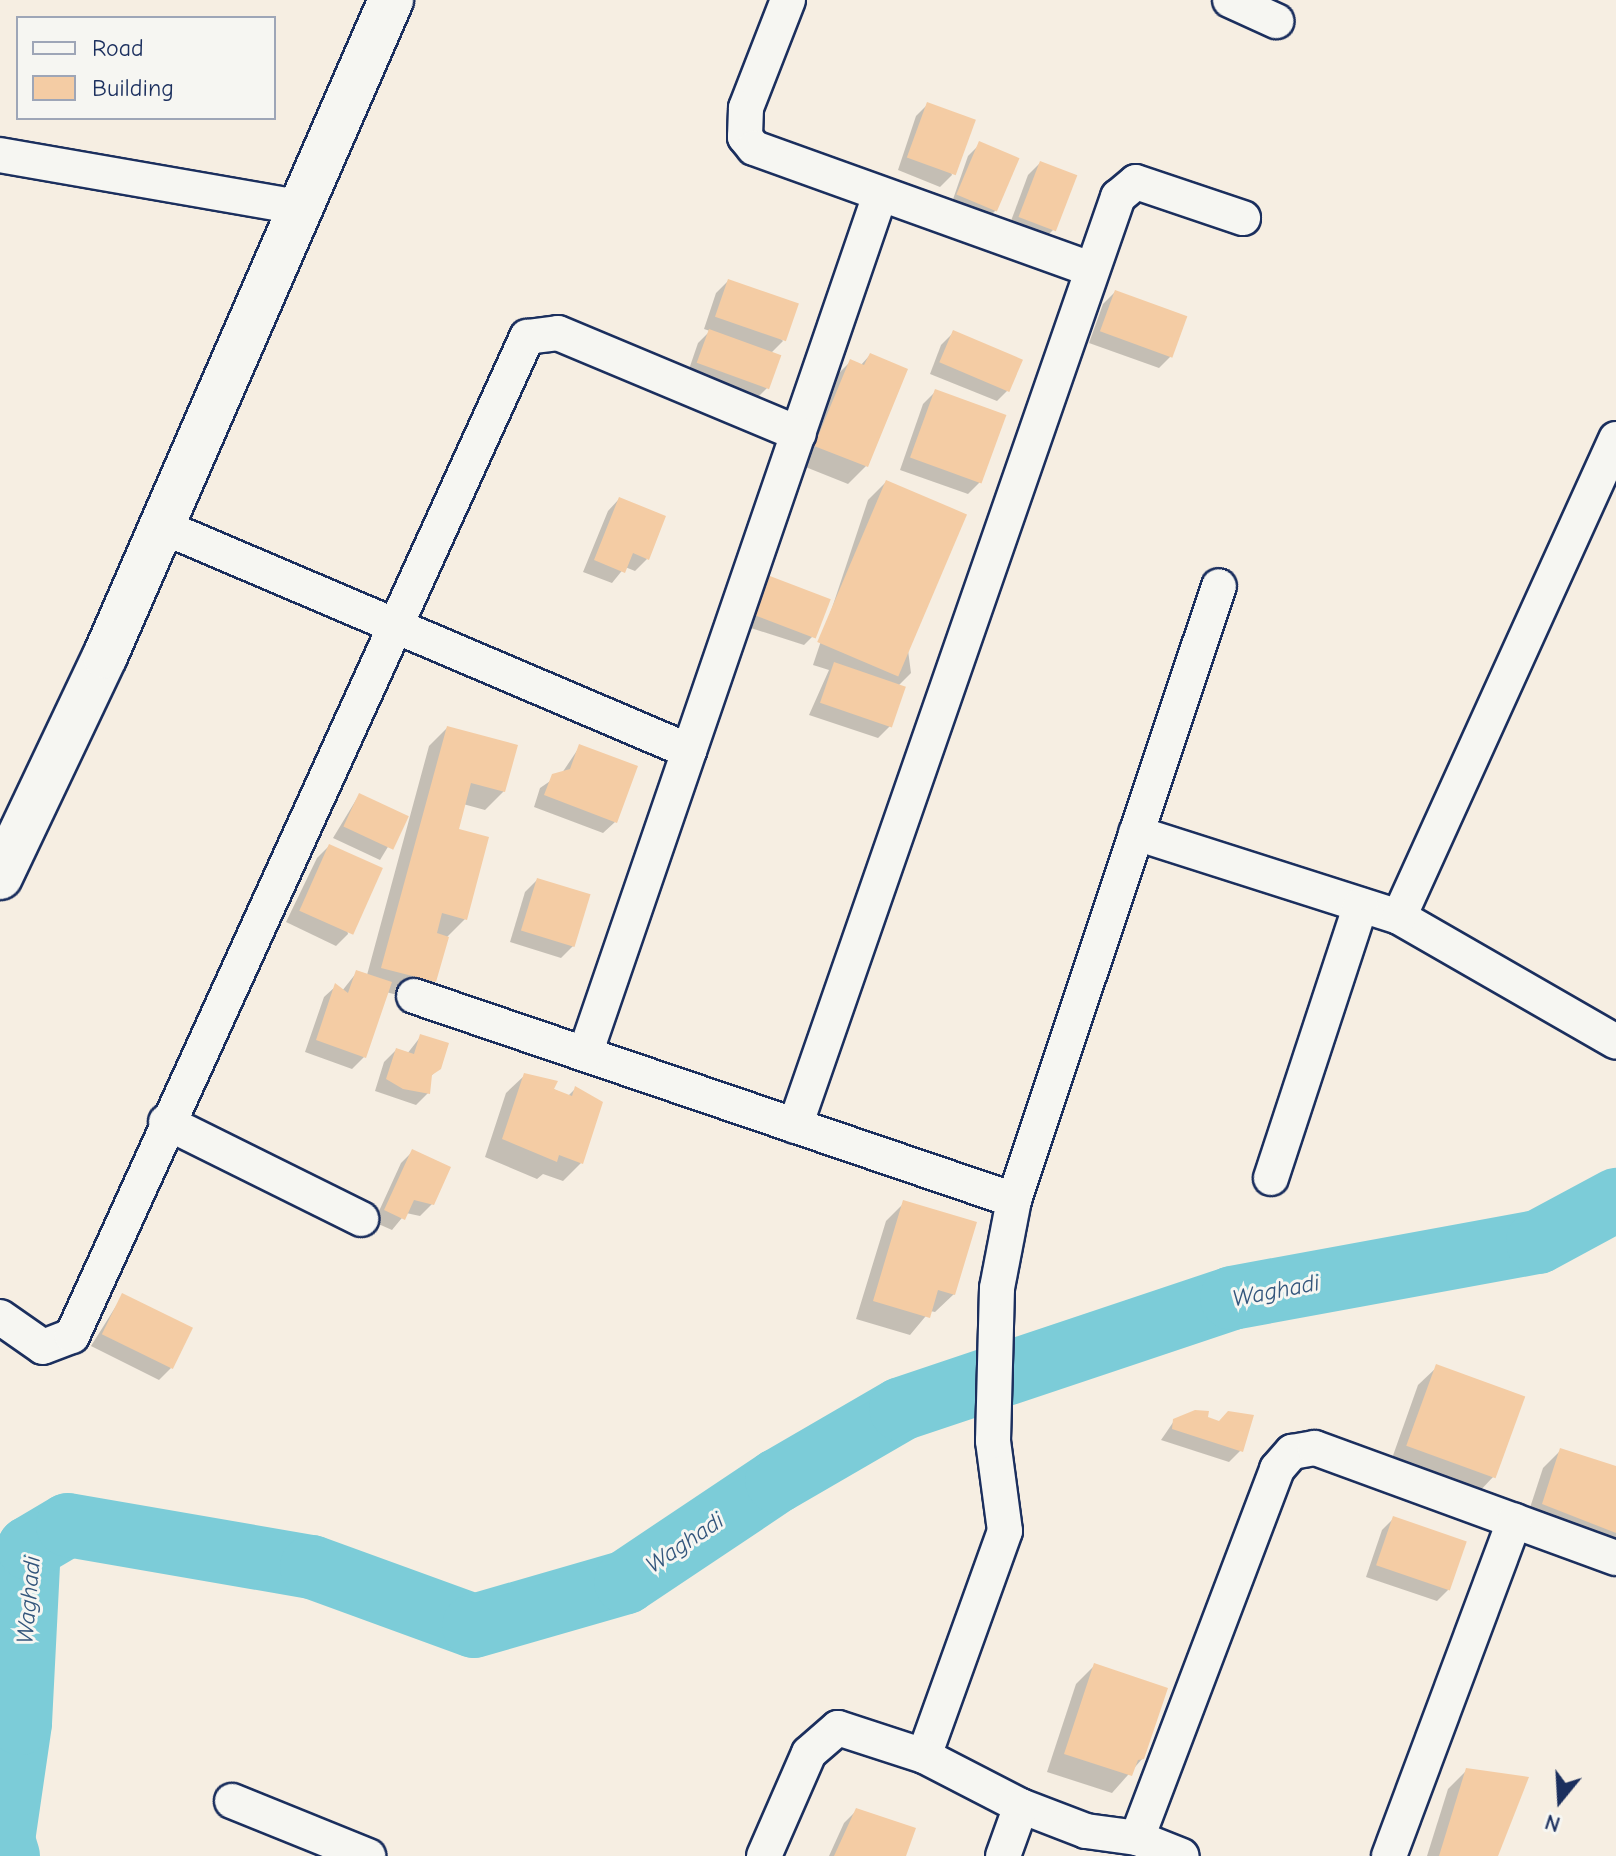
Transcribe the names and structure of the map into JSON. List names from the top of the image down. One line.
{"water":["Waghadi"],"legend":["Road","Building"],"north":"bottom"}
